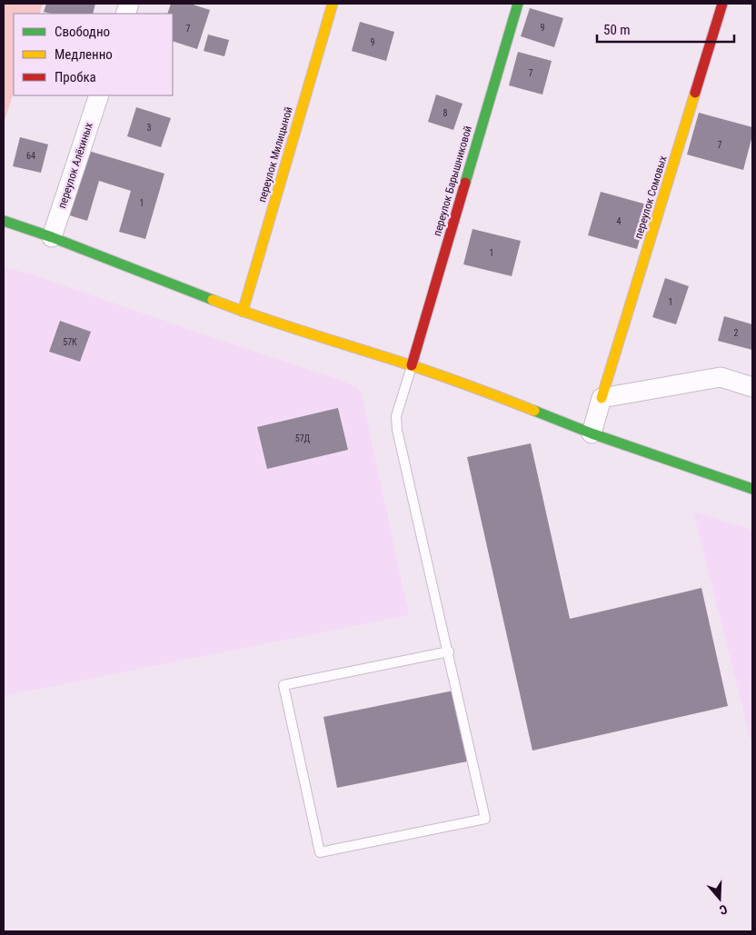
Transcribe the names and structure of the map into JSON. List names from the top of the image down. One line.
{"streets":{"street":["переулок Милицыной","переулок Алёхиных","переулок Барышниковой","переулок Сомовых"]},"house_numbers":["9","7","9","7","8","3","7","64","1","4","1","1","2","57К","57Д"],"legend":["Свободно","Медленно","Пробка"],"scale_bar":"50 m","north":"bottom"}
